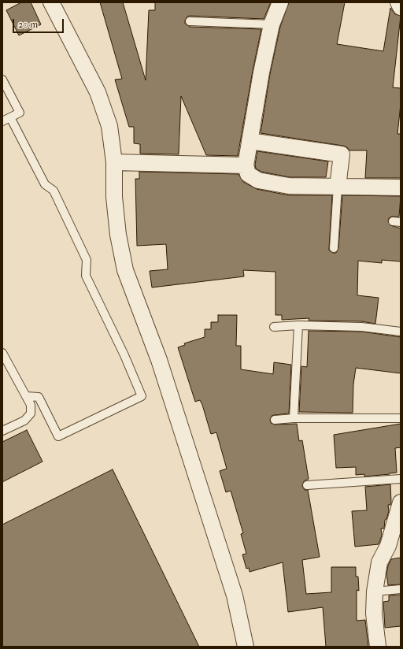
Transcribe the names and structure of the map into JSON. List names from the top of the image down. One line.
{"scale_bar":"20 m"}
